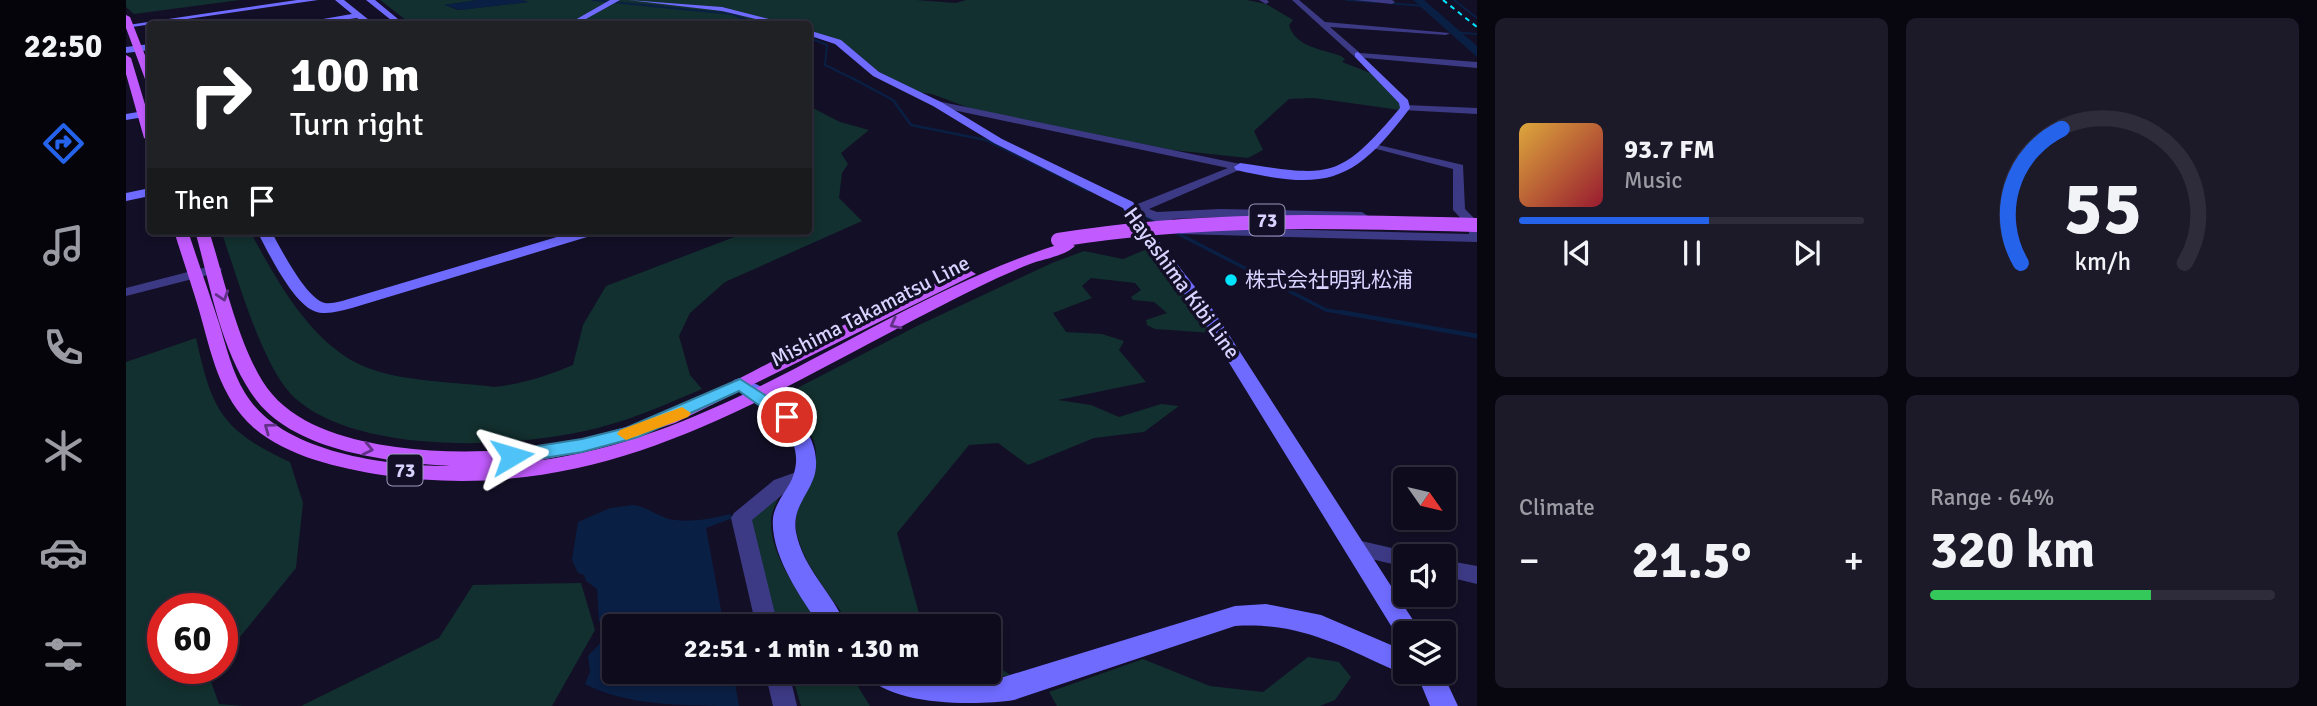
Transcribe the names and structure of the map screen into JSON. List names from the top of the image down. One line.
{"streets":{"main road":["73","Mishima Takamatsu Line"],"street":["Hayashima Kibi Line"]},"places":["株式会社明乳松浦"],"north":"bottom right","page":{"tabs":"22:50","turn":["100 m","Turn right"],"song":["93.7 FM","Music"],"then":"Then","tile":["Climate",["Range · 64%","320 km"]],"heat":["−","21.5°","+"],"limit":"60","trip":"22:51 · 1 min · 130 m","gauge":["55","km/h"]}}
